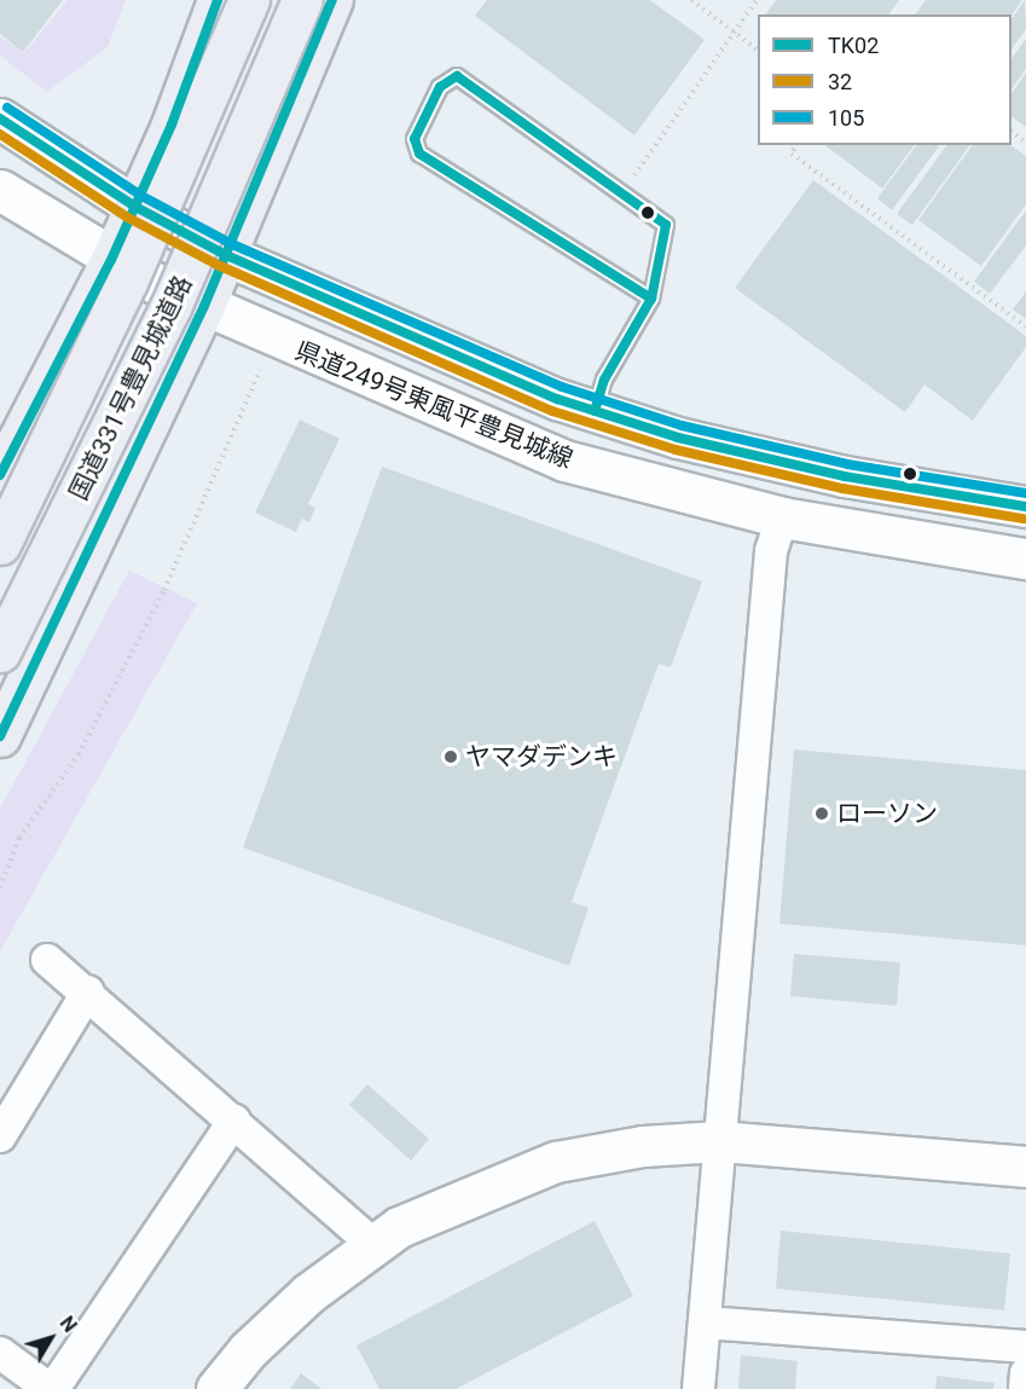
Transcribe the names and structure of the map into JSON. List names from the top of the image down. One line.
{"streets":{"highway":["国道331号豊見城道路"],"main road":["県道249号東風平豊見城線"]},"places":["ヤマダデンキ","ローソン"],"lines":["transit line TK02","transit line 105","transit line 32"],"legend":["TK02","32","105"],"north":"top right"}
